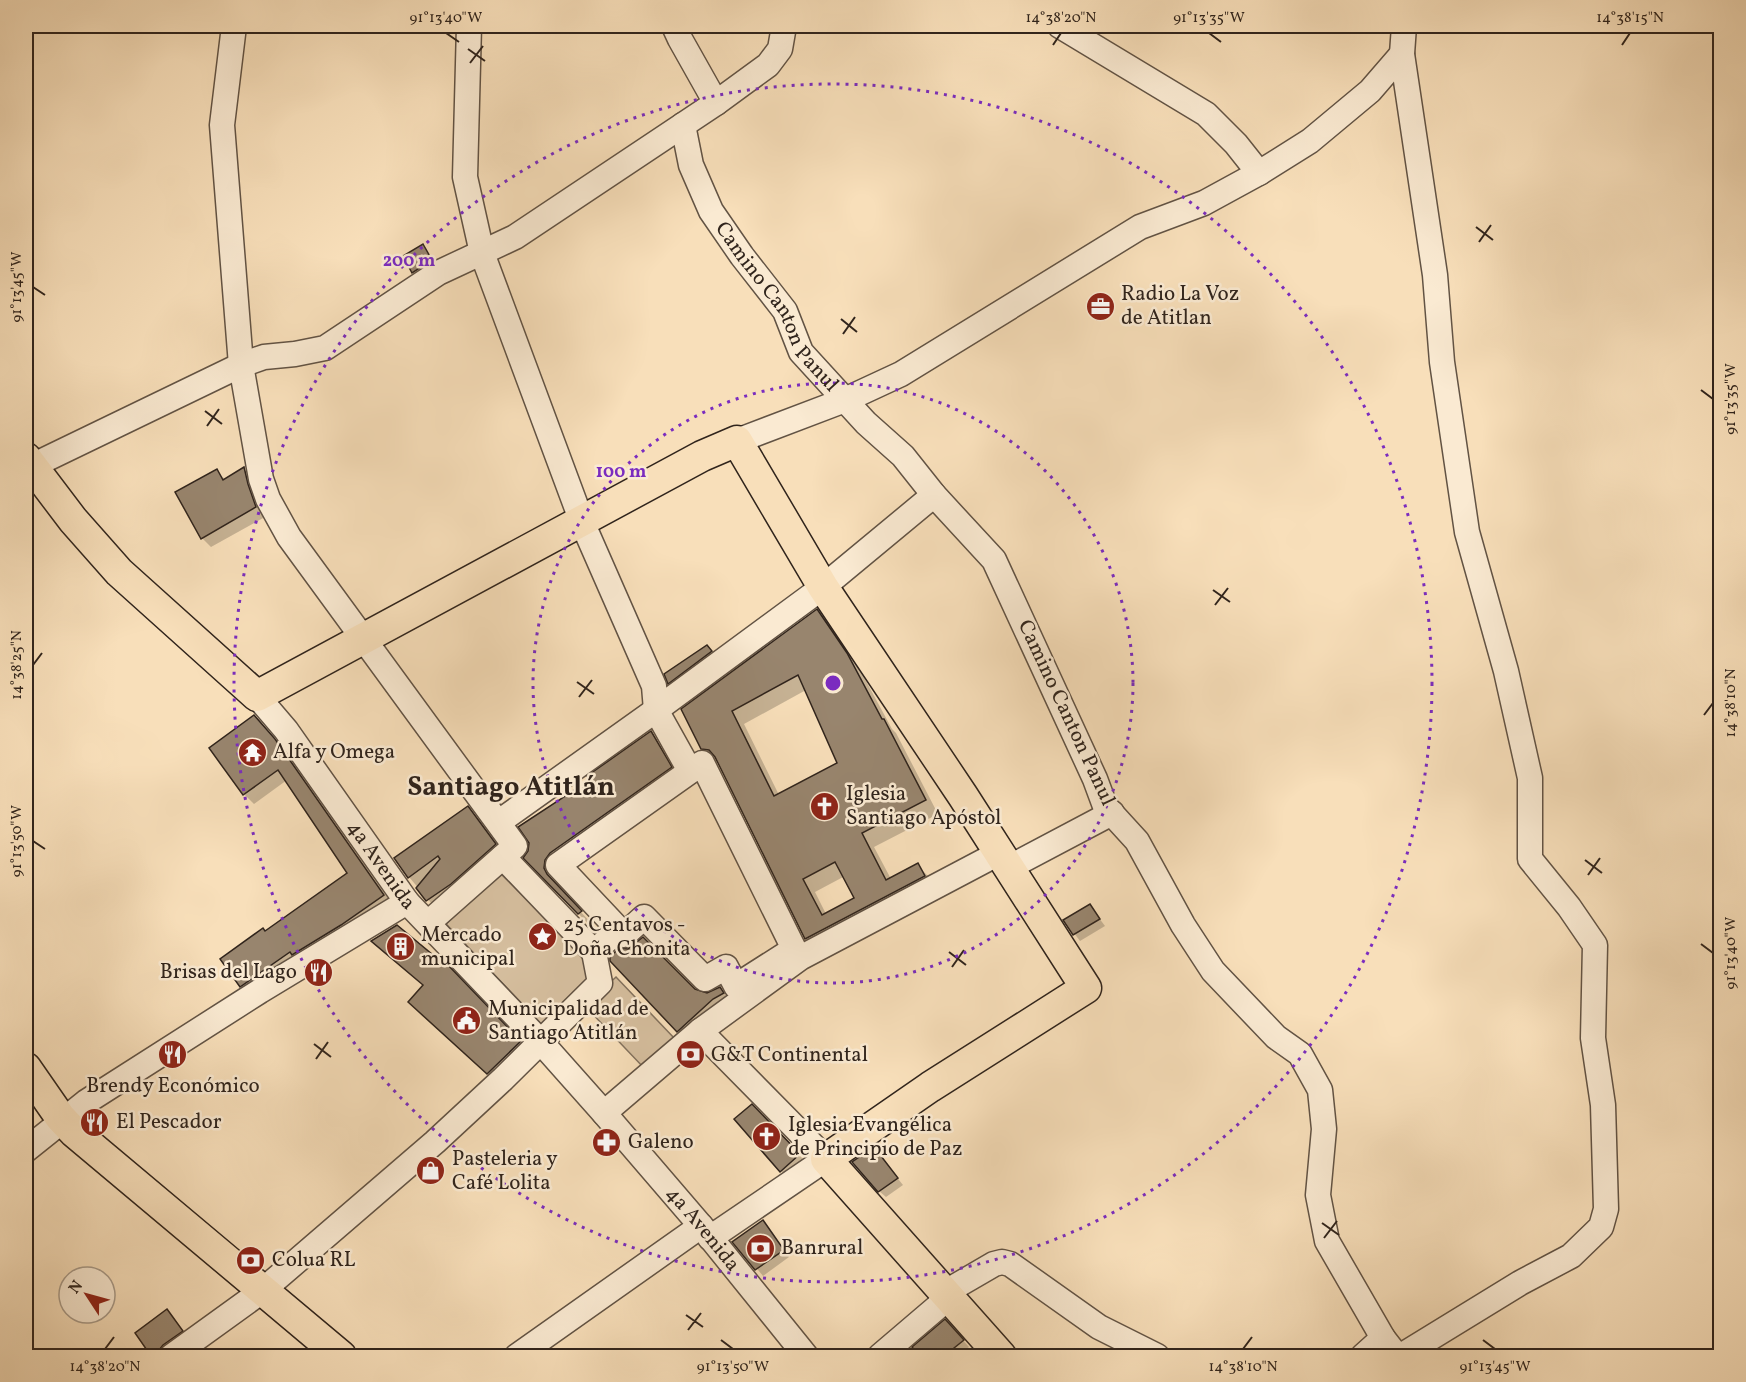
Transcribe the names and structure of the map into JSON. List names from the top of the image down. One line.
{"streets":{"main road":["4a Avenida"],"street":["Camino Canton Panul"]},"districts":["Santiago Atitlán"],"places":{"office":["Radio La Voz de Atitlan"],"temple":["Alfa y Omega"],"church":["Iglesia Santiago Apóstol","Iglesia Evangélica de Principio de Paz"],"place":["25 Centavos - Doña Chonita"],"building":["Mercado municipal"],"restaurant":["Brisas del Lago","Brendy Económico","El Pescador"],"public building":["Municipalidad de Santiago Atitlán"],"bank":["G&T Continental","Banrural","Colua RL"],"pharmacy":["Galeno"],"shop":["Pasteleria y Café Lolita"]},"north":"top left","coordinates":["91°13'40\"W","14°38'20\"N","91°13'35\"W","14°38'15\"N","91°13'45\"W","14°38'25\"N","14°38'10\"N","91°13'50\"W"],"rings":["200 m","100 m"]}
